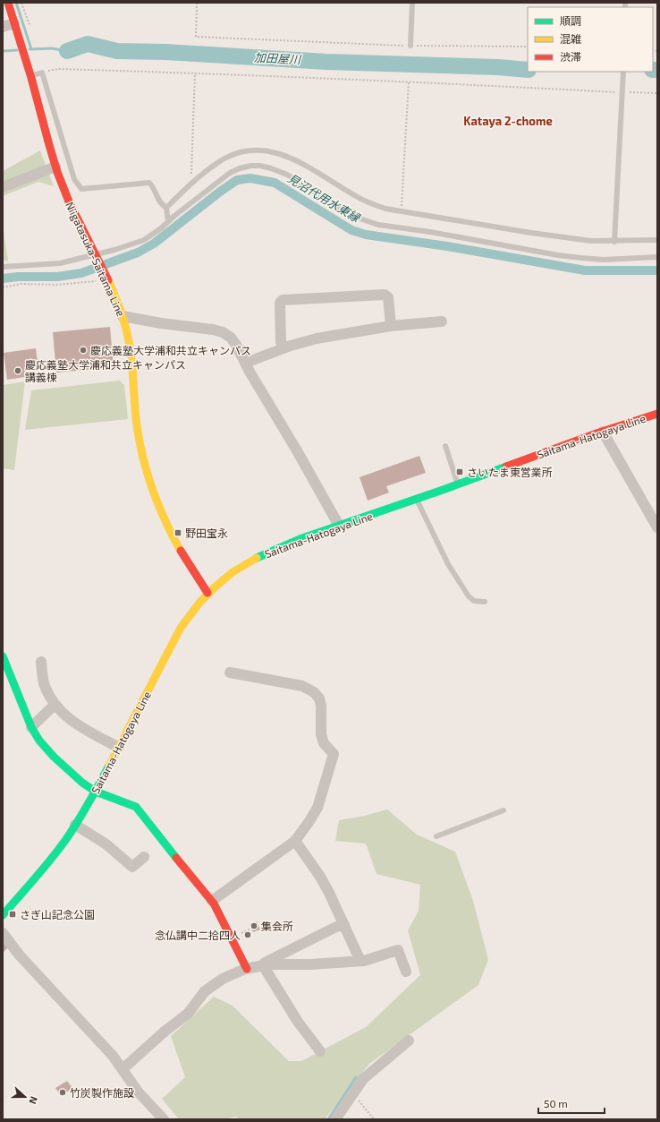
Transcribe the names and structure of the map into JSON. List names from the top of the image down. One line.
{"streets":{"main road":["Niigatasuka-Saitama Line","Saitama-Hatogaya Line"]},"crossings":[["Niigatasuka-Saitama Line","Saitama-Hatogaya Line"]],"districts":["Kataya 2-chome"],"water":["加田屋川","見沼代用水東縁"],"places":{"other":["慶応義塾大学浦和共立キャンパス","慶応義塾大学浦和共立キャンパス 講義棟","集会所","念仏講中二拾四人","竹炭製作施設"],"transit":["さいたま東営業所","野田宝永","さぎ山記念公園"]},"legend":["順調","混雑","渋滞"],"scale_bar":"50 m","north":"right"}
